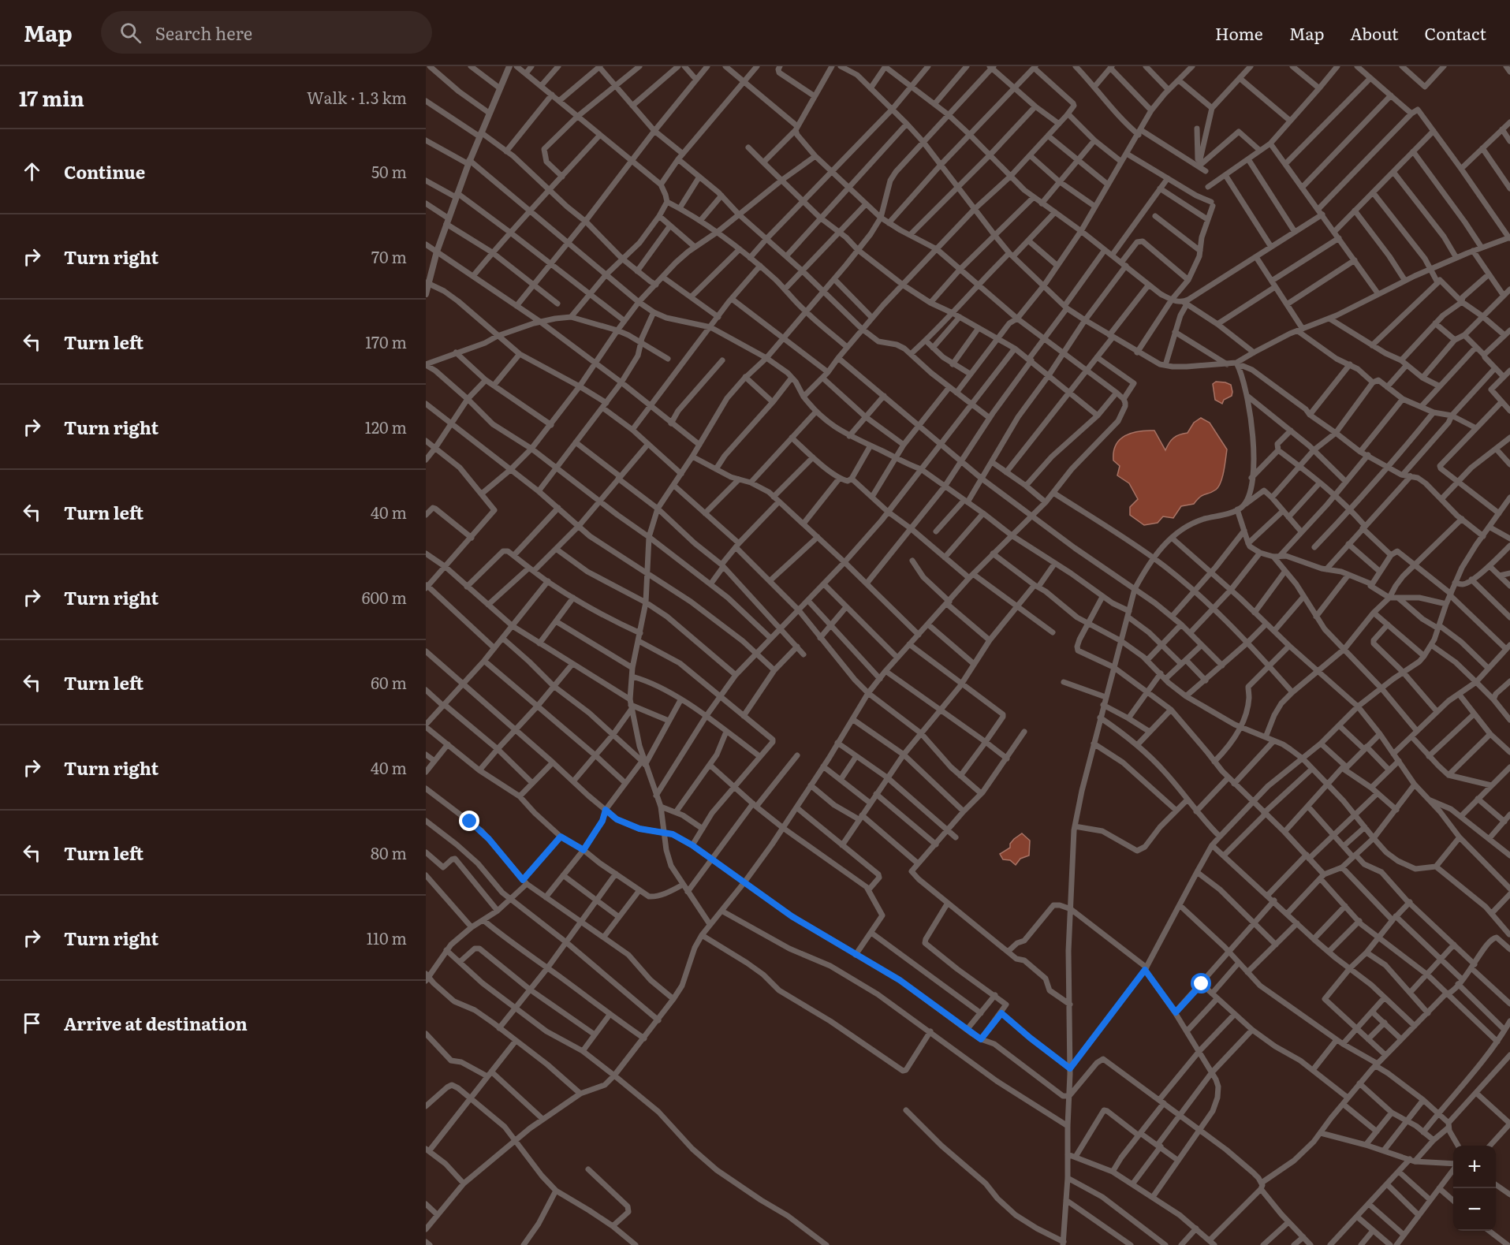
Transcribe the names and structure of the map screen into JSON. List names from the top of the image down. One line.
{"page":{"header":"Map","search":"Search here","nav":["Home","Map","About","Contact"],"heading":["17 min","Walk · 1.3 km"],"list":[["Continue","50 m"],["Turn right","70 m"],["Turn left","170 m"],["Turn right","120 m"],["Turn left","40 m"],["Turn right","600 m"],["Turn left","60 m"],["Turn right","40 m"],["Turn left","80 m"],["Turn right","110 m"],"Arrive at destination"],"map_buttons":["+","−"]}}
